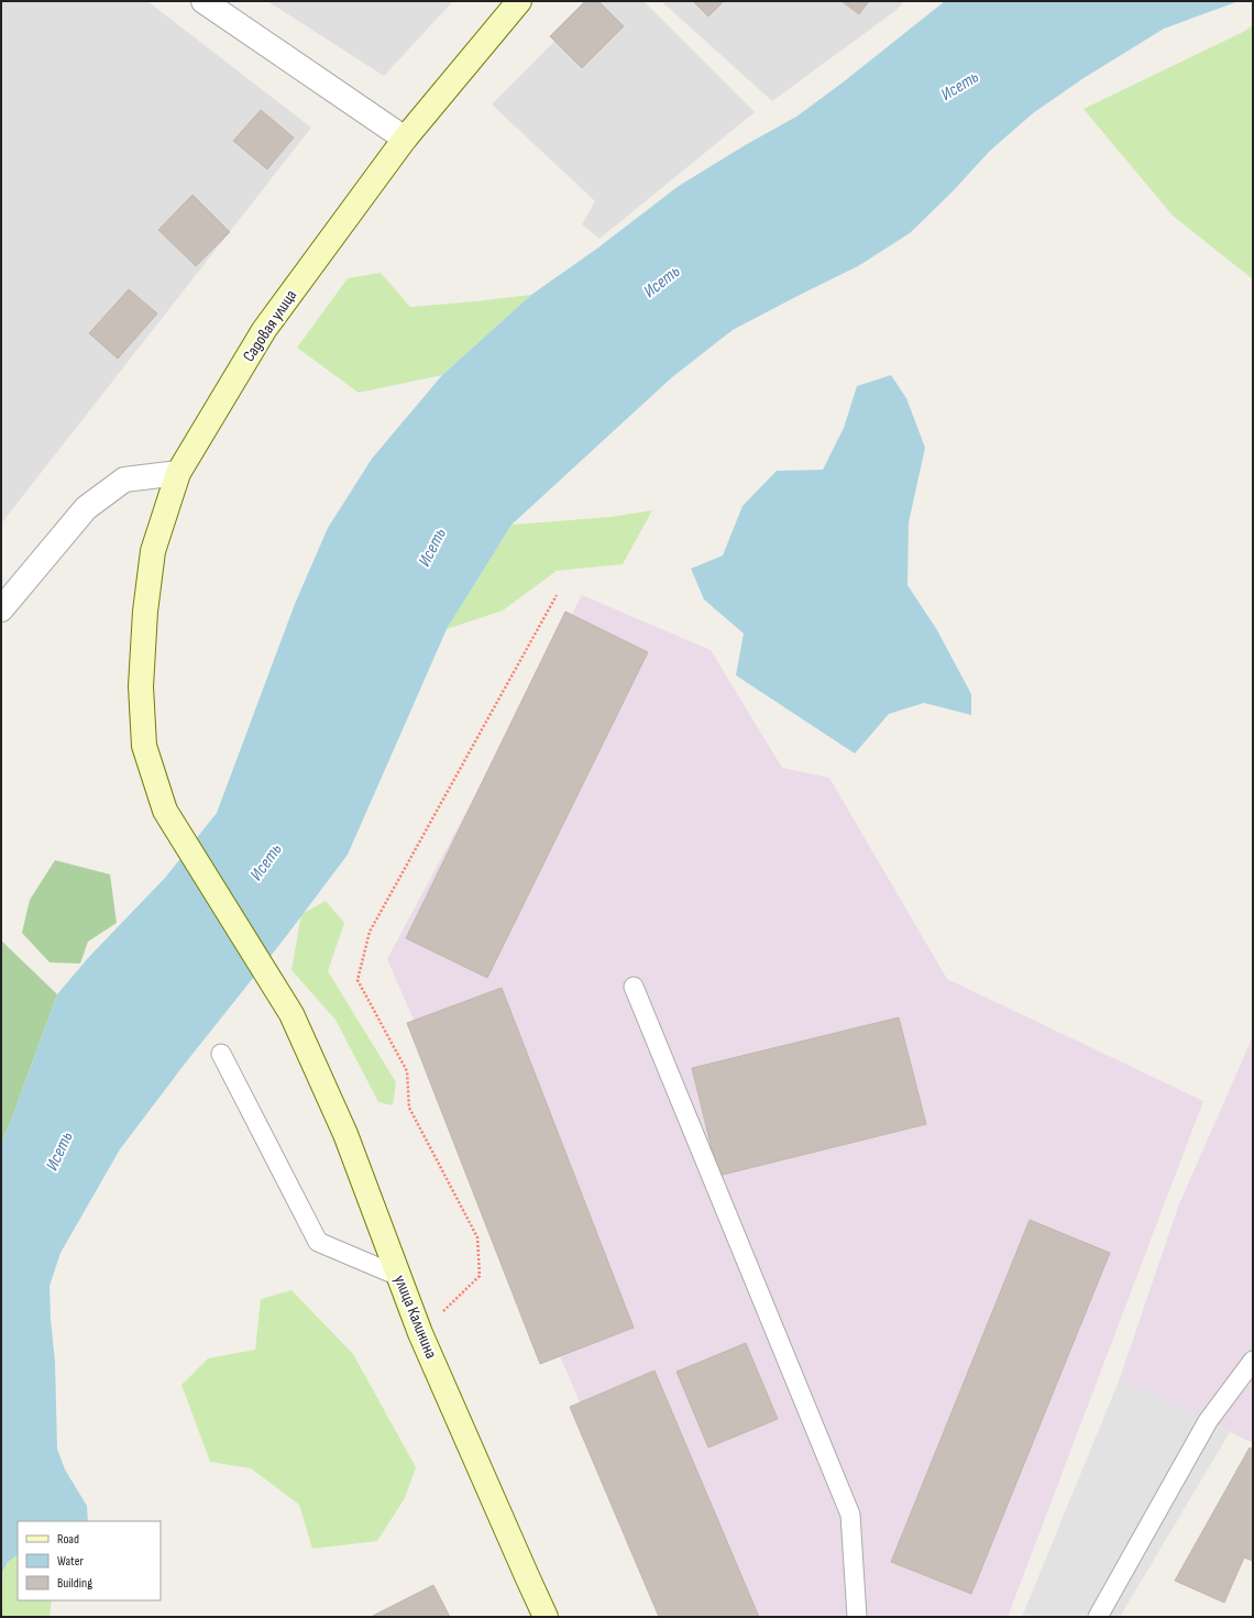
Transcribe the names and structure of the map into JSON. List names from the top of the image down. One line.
{"streets":{"main road":["Садовая улица","улица Калинина"]},"crossings":[["Садовая улица","улица Калинина"]],"water":["Исеть"],"legend":["Road","Water","Building"]}
